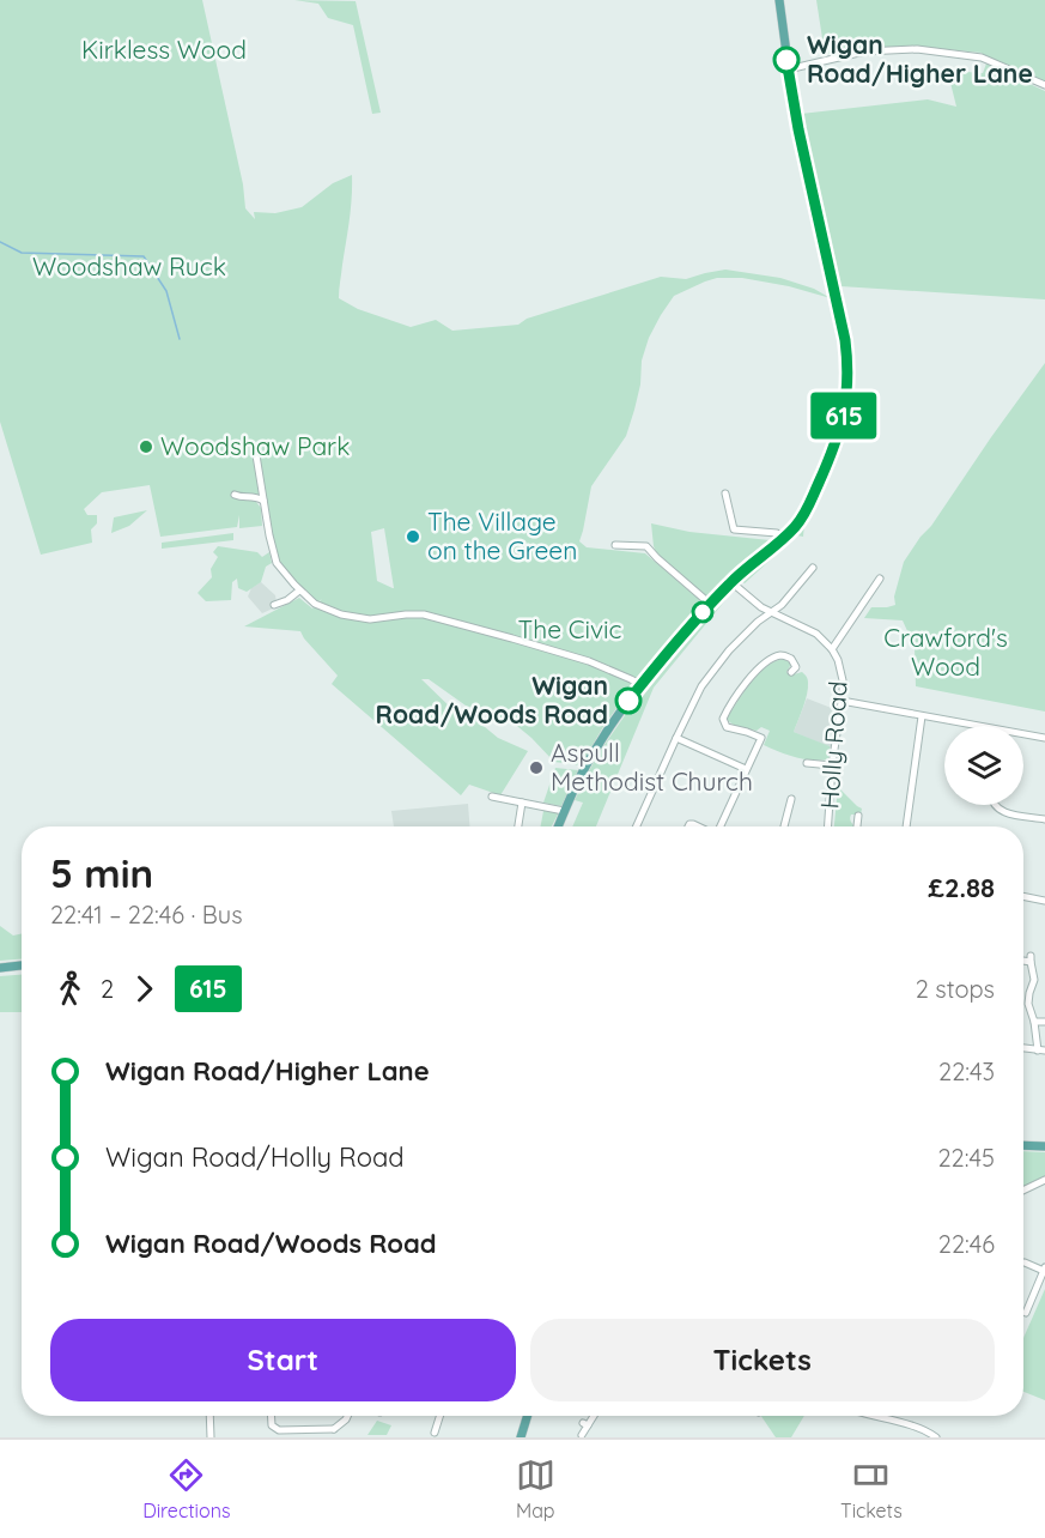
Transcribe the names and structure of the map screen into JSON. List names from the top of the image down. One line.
{"streets":{"street":["Holly Road"]},"parks":["Kirkless Wood","Woodshaw Ruck","The Civic","Crawford's Wood"],"places":["Wigan Road/Higher Lane","Woodshaw Park","The Village on the Green","Wigan Road/Woods Road","Aspull Methodist Church"],"lines":["bus line 615"],"page":{"on_map":"615","heading":["5 min","22:41 – 22:46 · Bus","£2.88"],"legs":["2","615","2 stops"],"list":[{"name":"Wigan Road/Higher Lane","value":"22:43"},{"name":"Wigan Road/Holly Road","value":"22:45"},{"name":"Wigan Road/Woods Road","value":"22:46"}],"buttons":["Start","Tickets"],"tabs":["Directions","Map","Tickets"]}}
